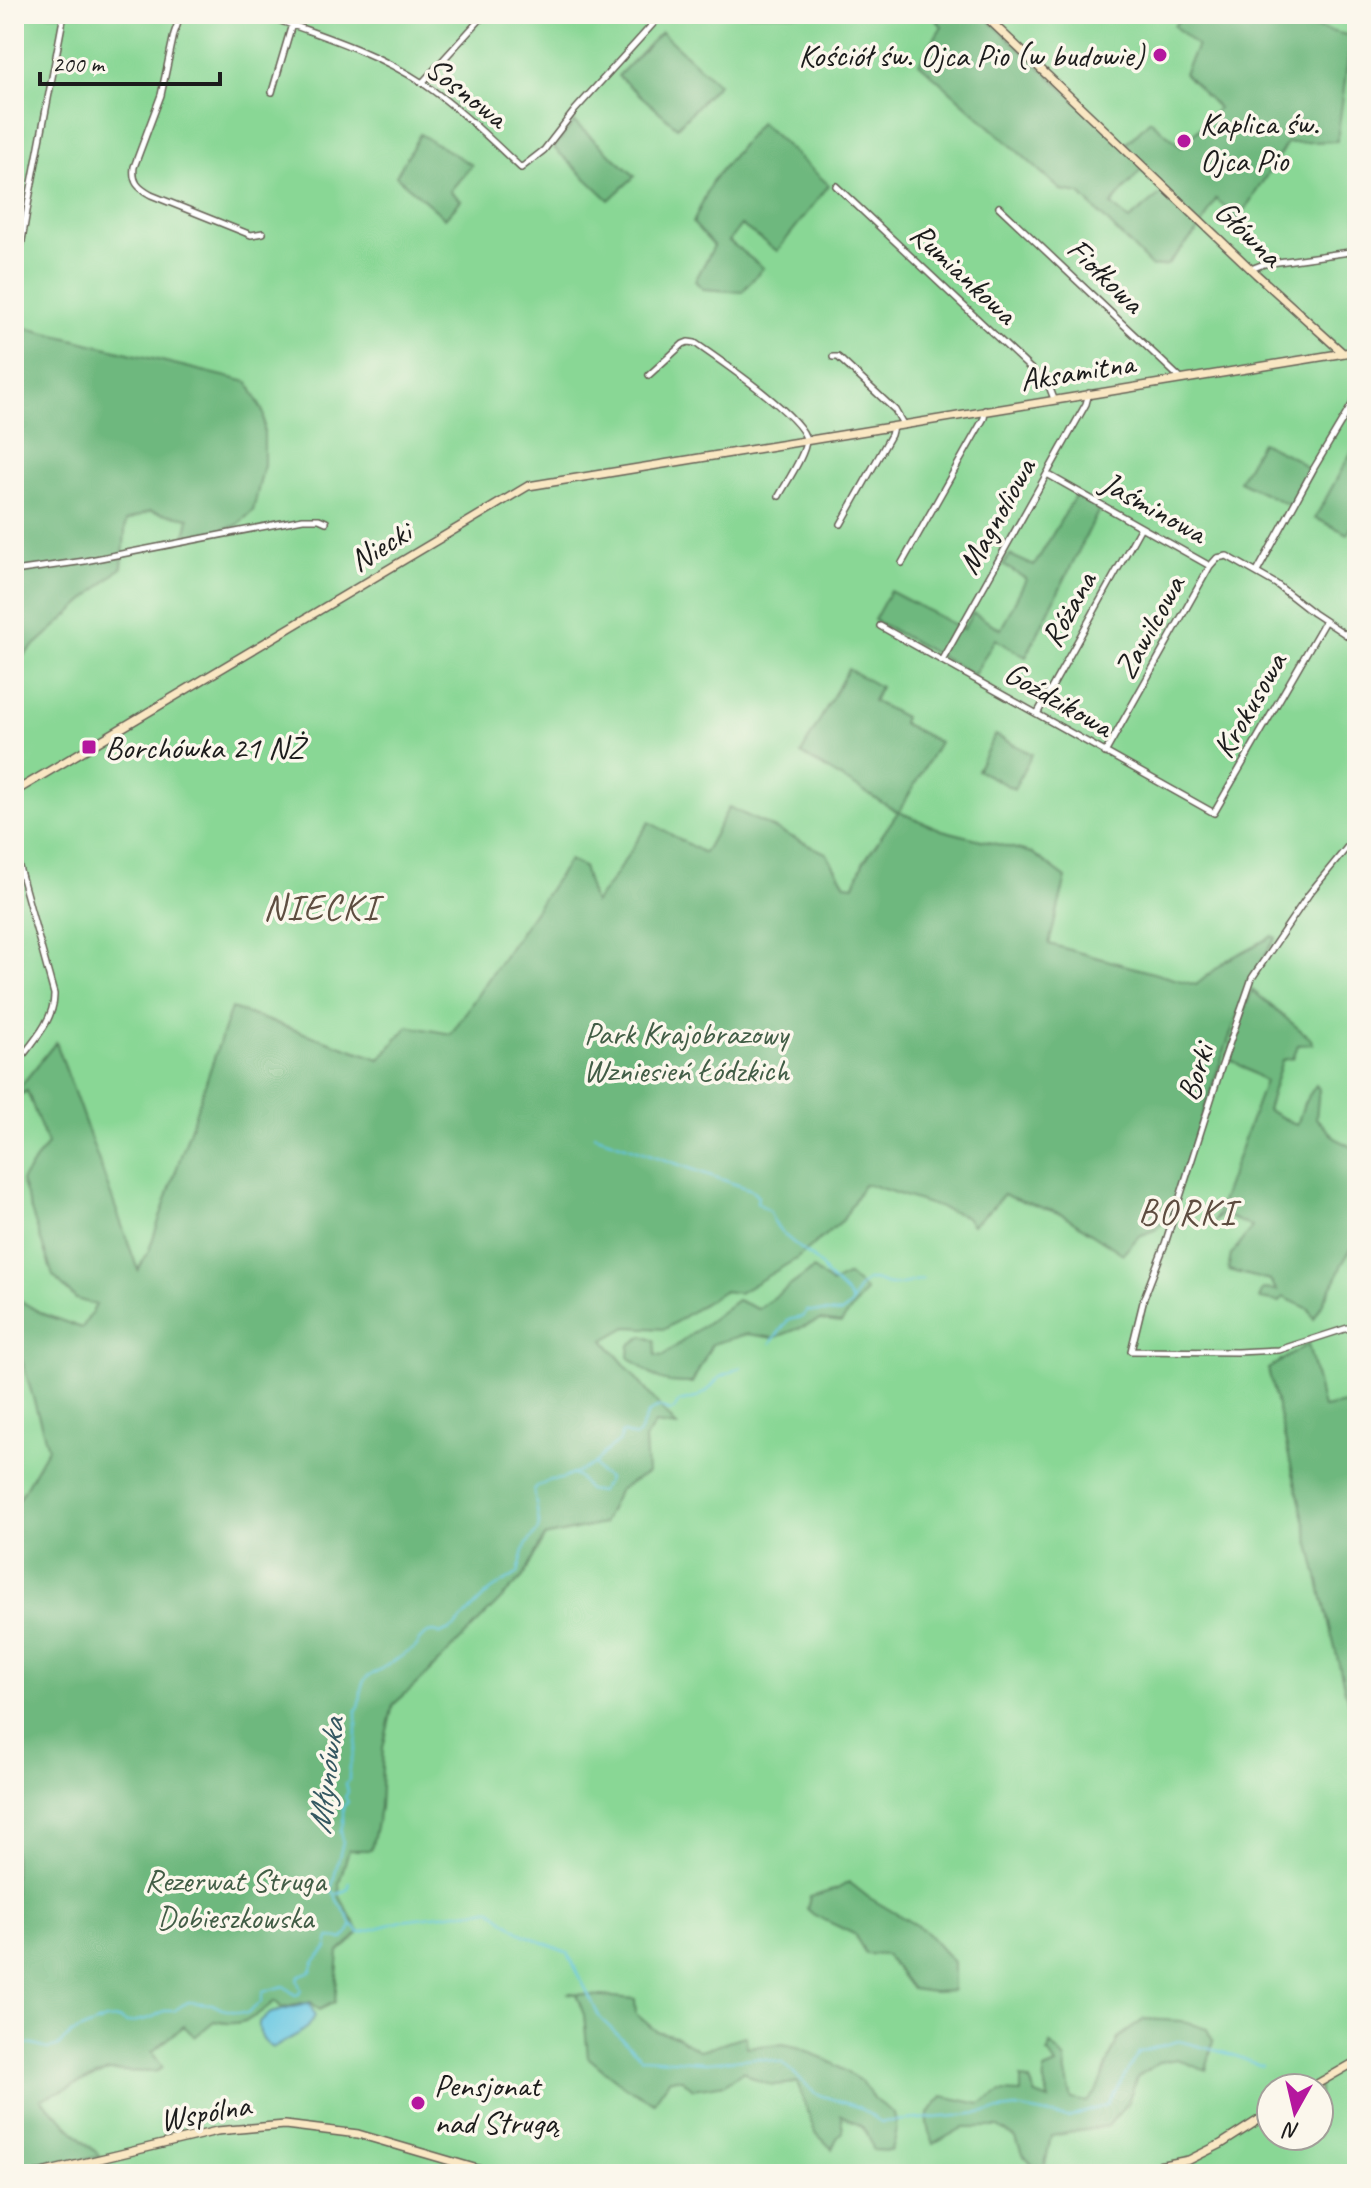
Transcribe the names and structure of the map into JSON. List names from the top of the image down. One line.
{"streets":{"street":["Sosnowa","Główna","Rumiankowa","Fiołkowa","Aksamitna","Jaśminowa","Magnoliowa","Niecki","Różana","Zawilcowa","Goździkowa","Krokusowa","Borki","Wspólna"]},"crossings":[["Główna","Aksamitna"],["Rumiankowa","Aksamitna"],["Fiołkowa","Aksamitna"],["Aksamitna","Magnoliowa"],["Aksamitna","Niecki"],["Jaśminowa","Magnoliowa"],["Jaśminowa","Różana"],["Jaśminowa","Zawilcowa"],["Jaśminowa","Krokusowa"],["Magnoliowa","Goździkowa"],["Różana","Goździkowa"],["Zawilcowa","Goździkowa"],["Goździkowa","Krokusowa"]],"districts":["NIECKI","BORKI"],"water":["Młynówka"],"parks":["Park Krajobrazowy Wzniesień Łódzkich","Rezerwat Struga Dobieszkowska"],"places":{"other":["Kościół św. Ojca Pio (w budowie)","Kaplica św. Ojca Pio","Pensjonat nad Strugą"],"transit":["Borchówka 21 NŻ"]},"scale_bar":"200 m","north":"bottom"}
